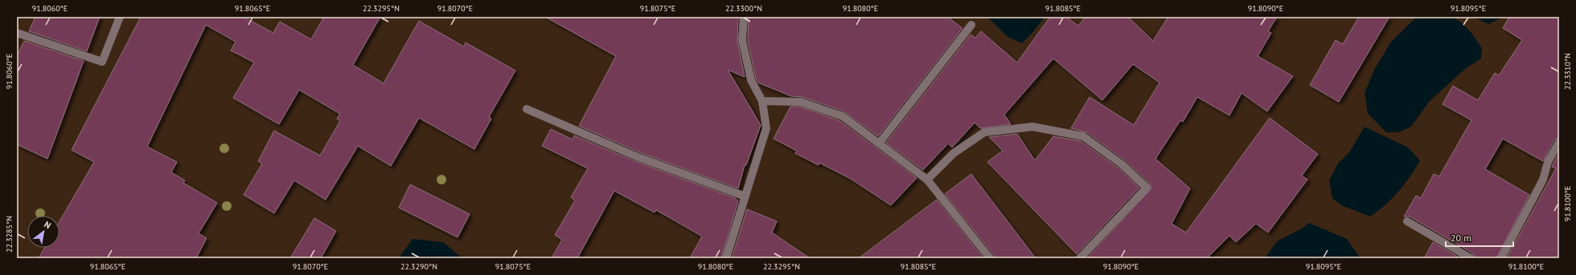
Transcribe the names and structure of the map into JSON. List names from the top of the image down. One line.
{"scale_bar":"20 m","north":"top right","coordinates":["91.8060°E","91.8065°E","22.3295°N","91.8070°E","91.8075°E","22.3300°N","91.8080°E","91.8085°E","91.8090°E","91.8095°E","22.3310°N","91.8100°E","22.3285°N","22.3290°N"]}
